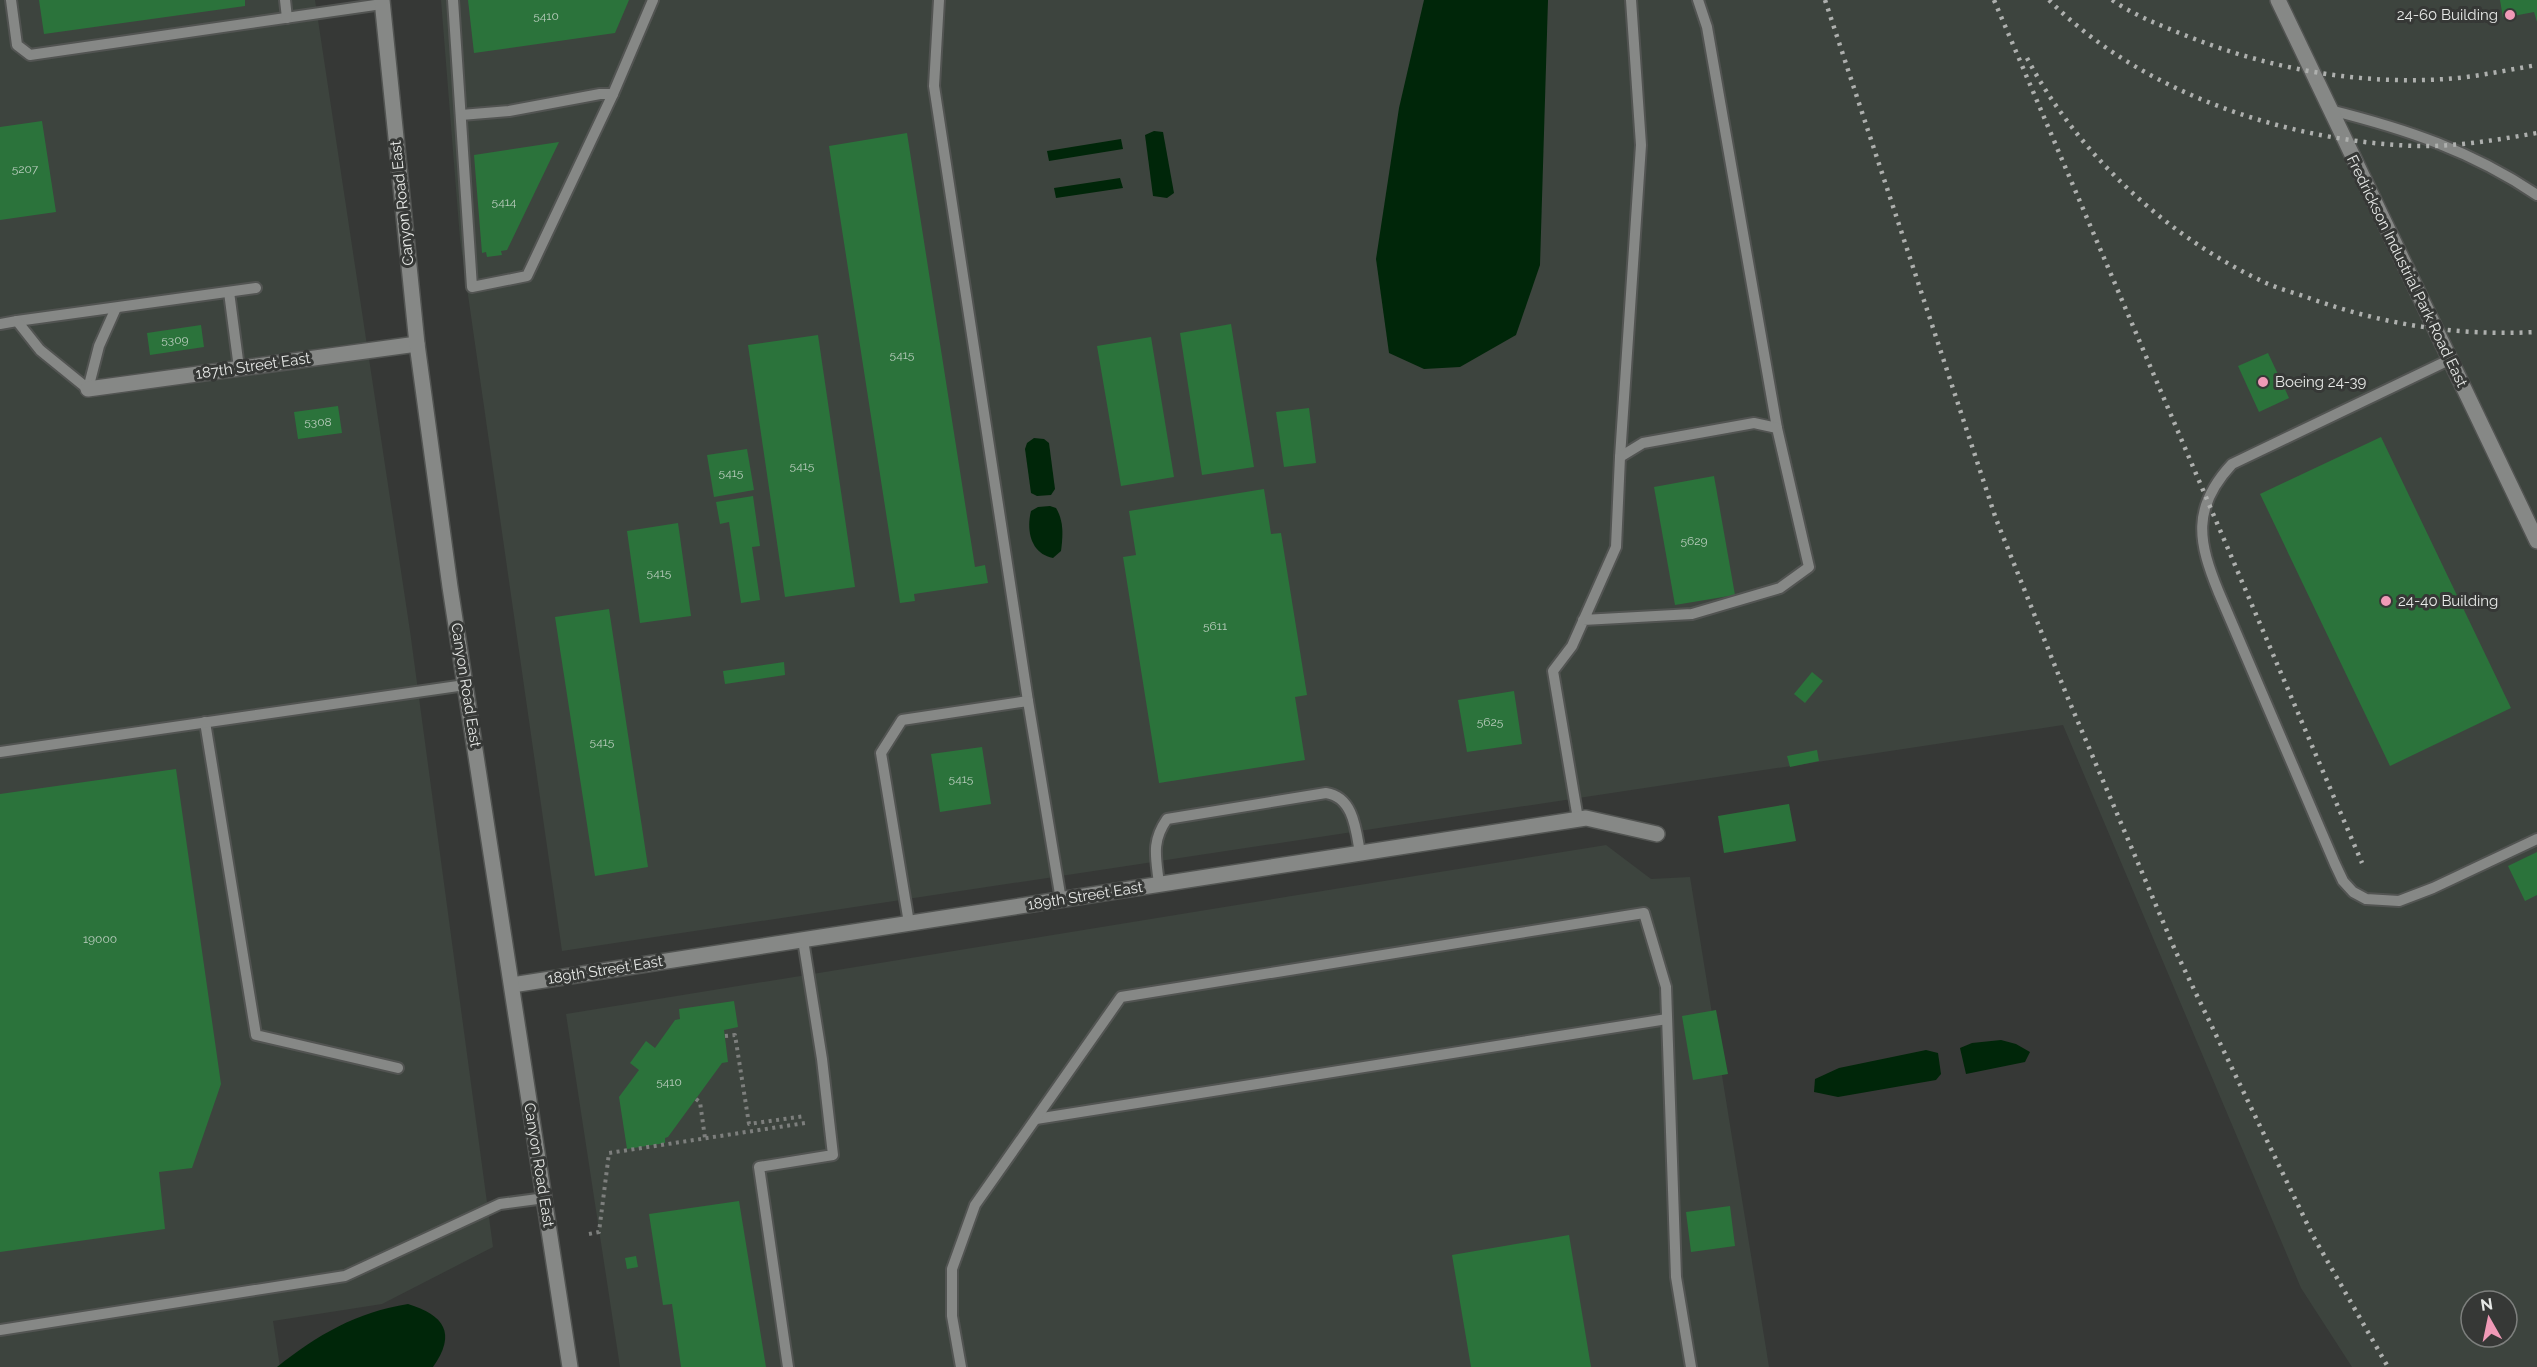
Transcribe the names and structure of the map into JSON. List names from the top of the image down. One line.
{"streets":{"street":["Canyon Road East","Fredrickson Industrial Park Road East","187th Street East","189th Street East"]},"crossings":[["Canyon Road East","187th Street East"],["Canyon Road East","189th Street East"]],"places":["24-60 Building","Boeing 24-39","24-40 Building"],"house_numbers":["5410","5207","5414","5309","5415","5308","5415","5415","5629","5415","5611","5625","5415","5415","19000","5410"],"north":"top"}
